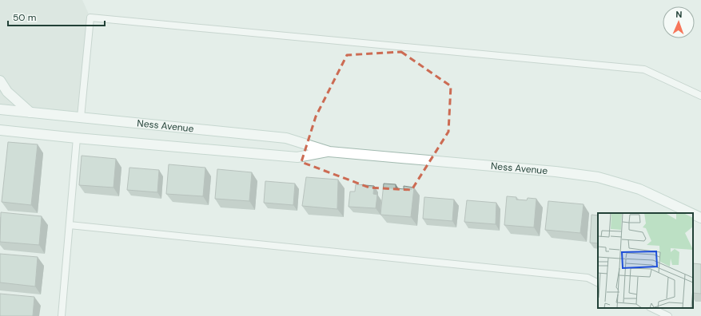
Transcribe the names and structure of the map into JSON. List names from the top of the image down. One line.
{"streets":{"main road":["Ness Avenue"]},"scale_bar":"50 m","north":"top"}
